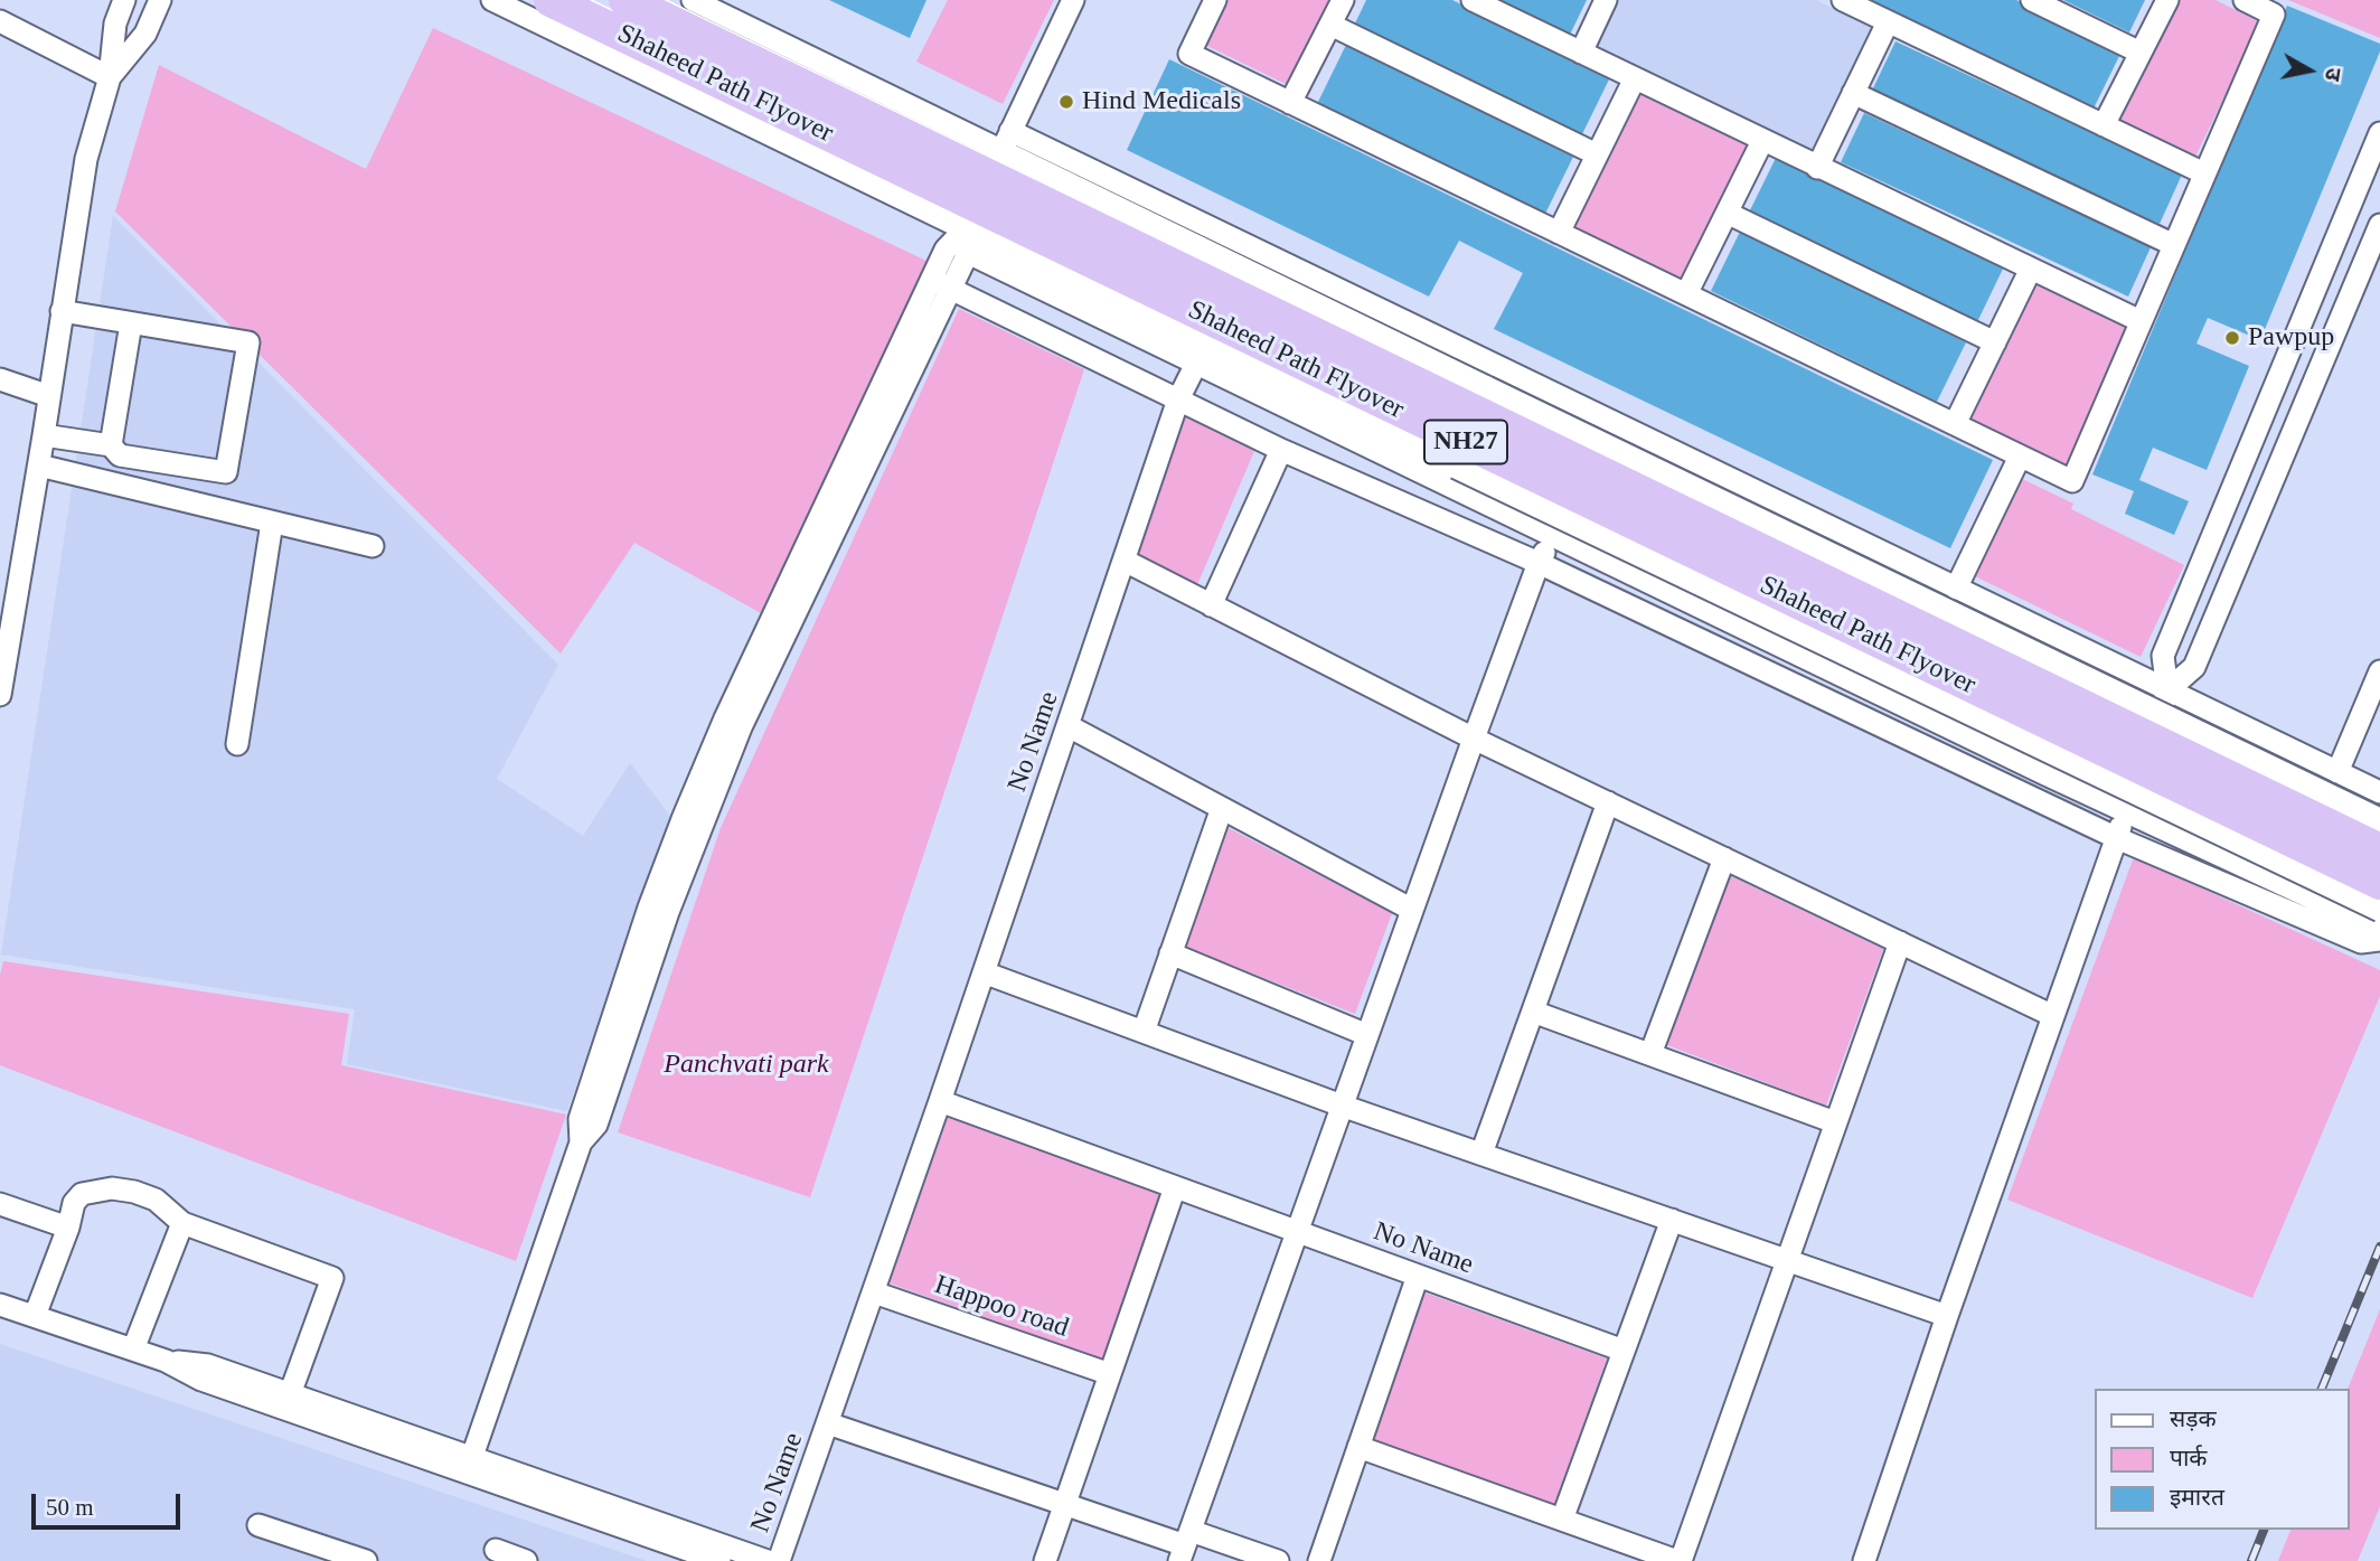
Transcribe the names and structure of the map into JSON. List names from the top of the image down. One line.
{"streets":{"highway":["Shaheed Path Flyover","NH27"],"street":["No Name","Happoo road"]},"crossings":[["No Name","Happoo road"]],"parks":["Panchvati park"],"places":["Hind Medicals","Pawpup"],"legend":["सड़क","पार्क","इमारत"],"scale_bar":"50 m","north":"right"}
